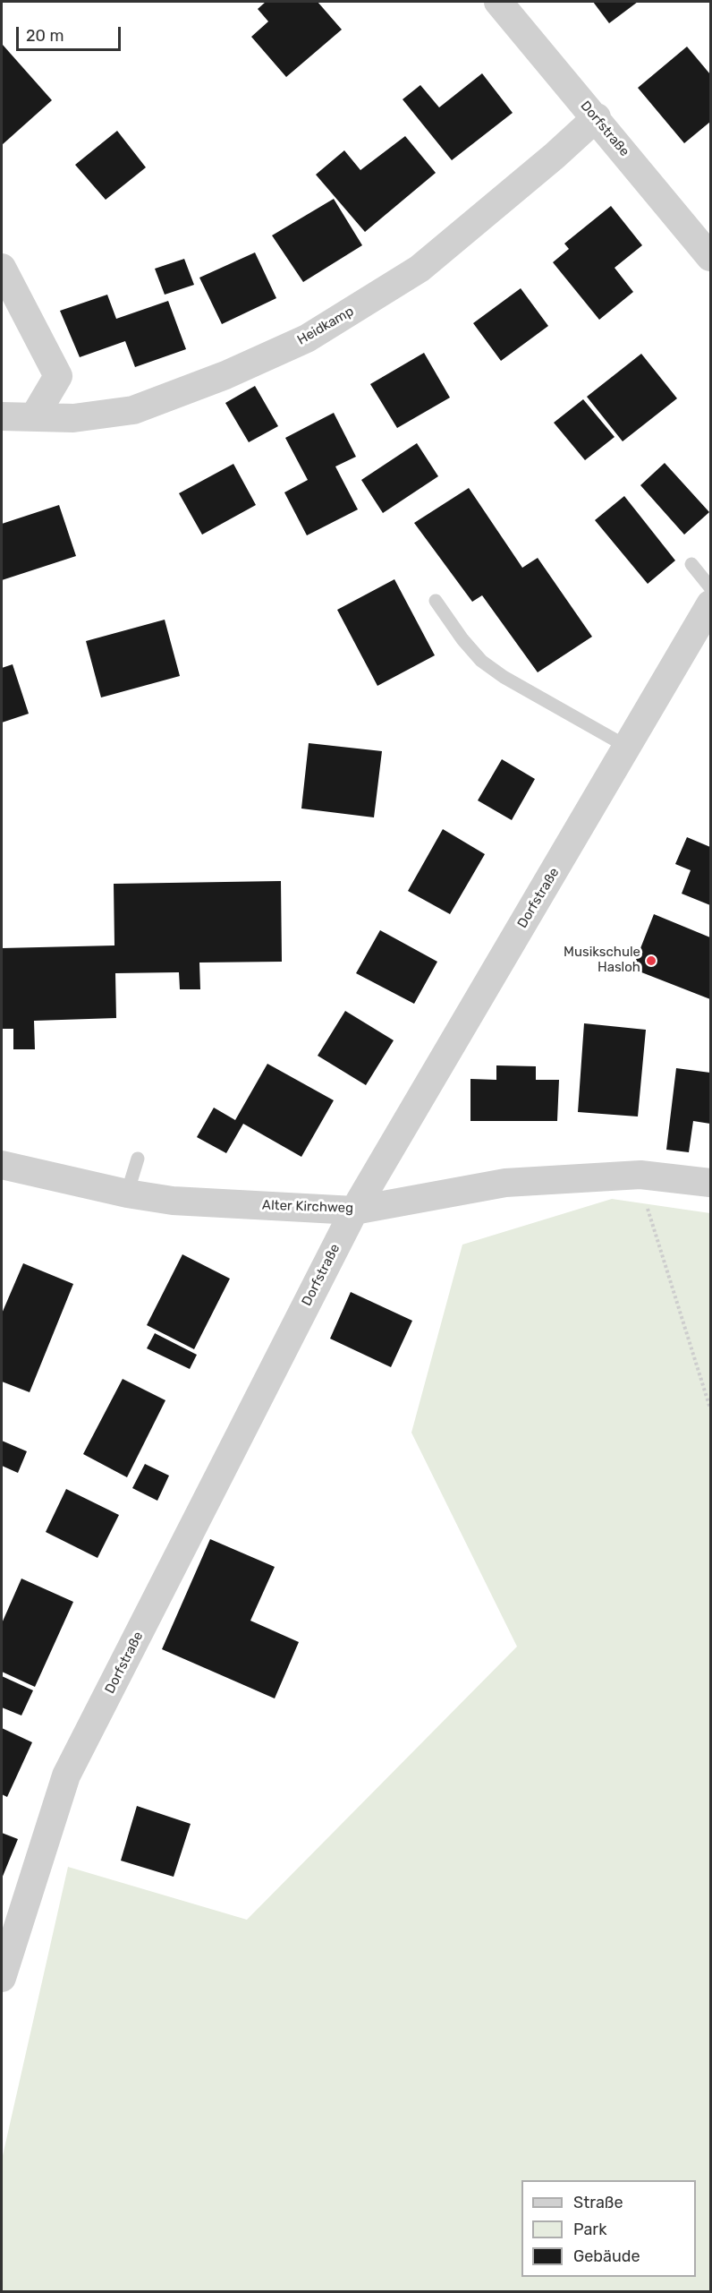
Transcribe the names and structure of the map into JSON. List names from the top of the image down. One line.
{"streets":{"street":["Dorfstraße","Heidkamp","Alter Kirchweg"]},"crossings":[["Dorfstraße","Heidkamp"],["Dorfstraße","Alter Kirchweg"]],"places":["Musikschule Hasloh"],"legend":["Straße","Park","Gebäude"],"scale_bar":"20 m"}
